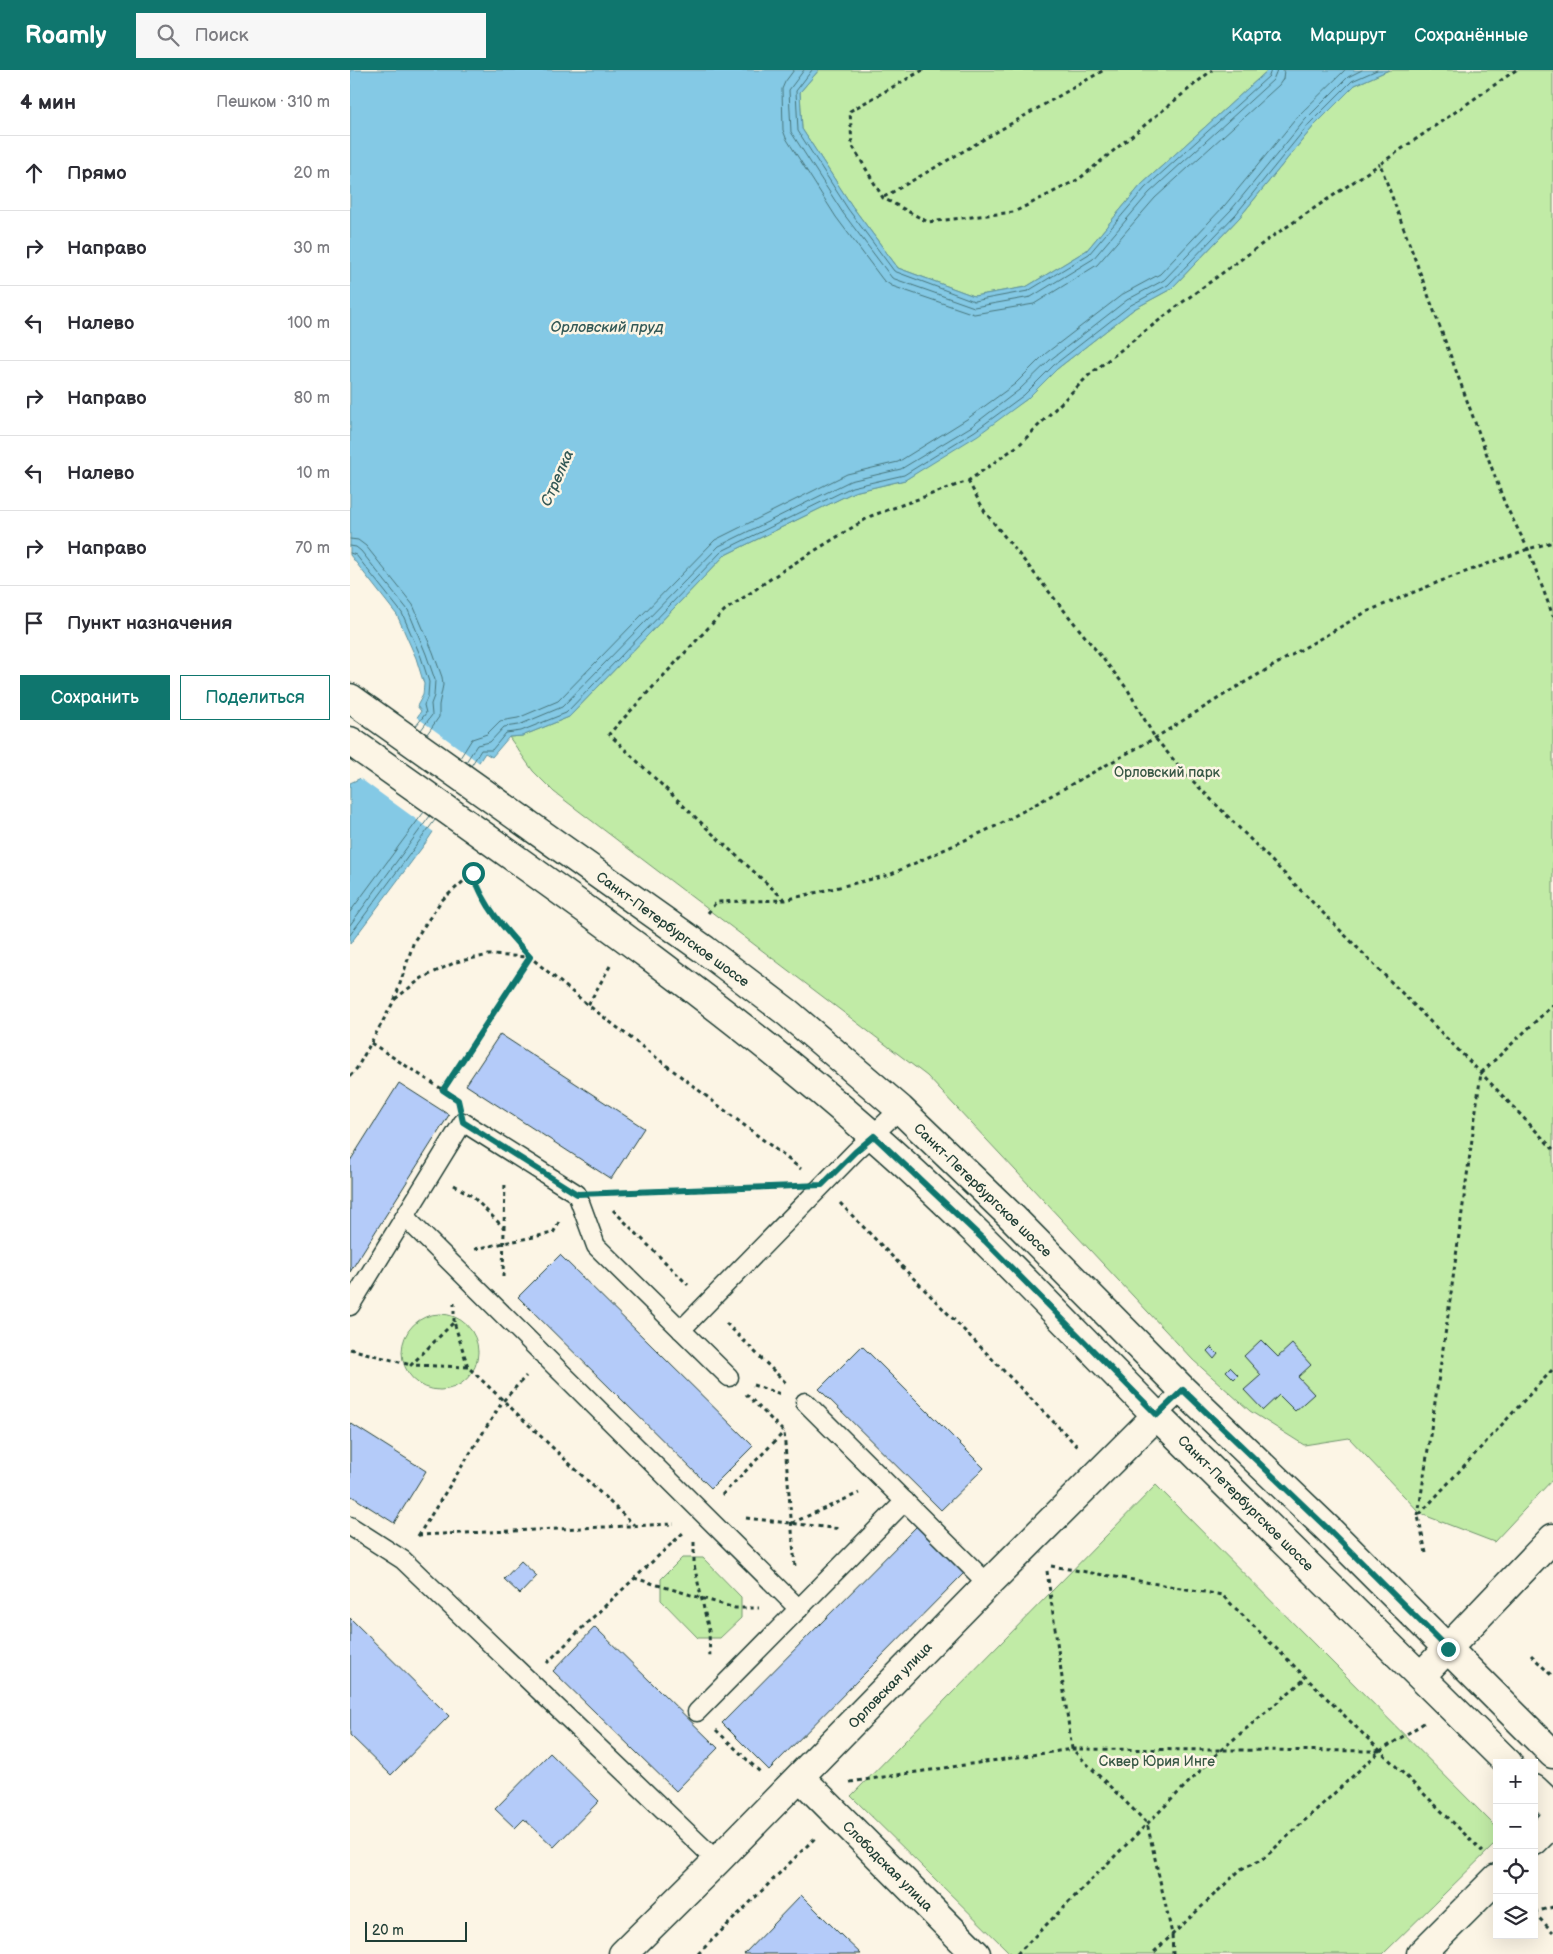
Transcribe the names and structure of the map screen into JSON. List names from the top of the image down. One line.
{"streets":{"main road":["Санкт-Петербургское шоссе","Орловская улица","Слободская улица"]},"crossings":[["Санкт-Петербургское шоссе","Орловская улица"],["Орловская улица","Слободская улица"]],"water":["Орловский пруд","Стрелка"],"parks":["Орловский парк","Сквер Юрия Инге"],"scale_bar":"20 m","page":{"header":"Roamly","search":"Поиск","nav":["Карта","Маршрут","Сохранённые"],"heading":["4 мин","Пешком · 310 m"],"list":[["Прямо","20 m"],["Направо","30 m"],["Налево","100 m"],["Направо","80 m"],["Налево","10 m"],["Направо","70 m"],"Пункт назначения"],"buttons":["Сохранить","Поделиться"],"map_buttons":["+","−"],"scale":"20 m"}}
